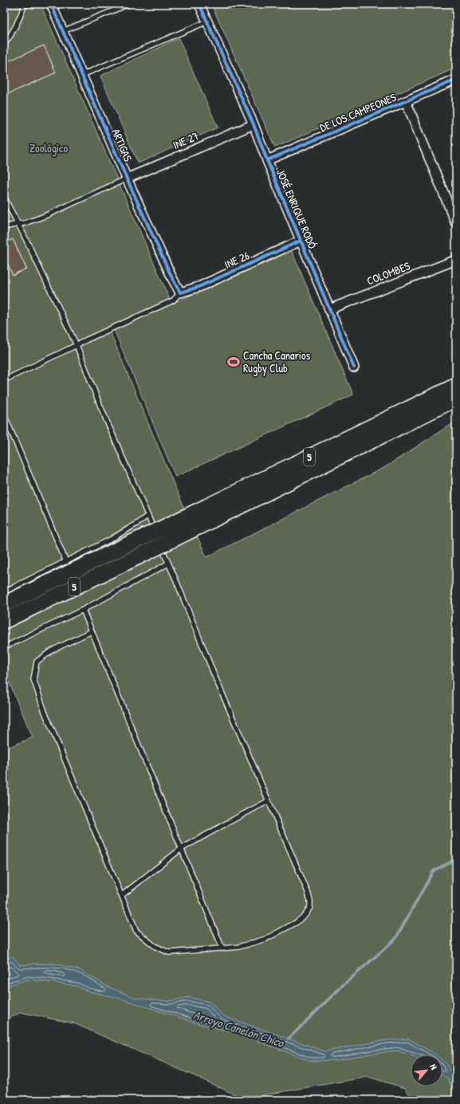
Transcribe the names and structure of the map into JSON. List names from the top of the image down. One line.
{"streets":{"highway":["5"],"street":["DE LOS CAMPEONES","INE 27","ARTIGAS","JOSÉ ENRIQUE RODÓ","INE 26","COLOMBES"]},"crossings":[["DE LOS CAMPEONES","JOSÉ ENRIQUE RODÓ"],["INE 27","ARTIGAS"],["INE 27","JOSÉ ENRIQUE RODÓ"],["ARTIGAS","INE 26"],["JOSÉ ENRIQUE RODÓ","INE 26"],["JOSÉ ENRIQUE RODÓ","COLOMBES"]],"water":["Arroyo Canelón Chico"],"parks":["Zoológico"],"places":{"sports":["Cancha Canarios Rugby Club"]},"north":"top right"}
